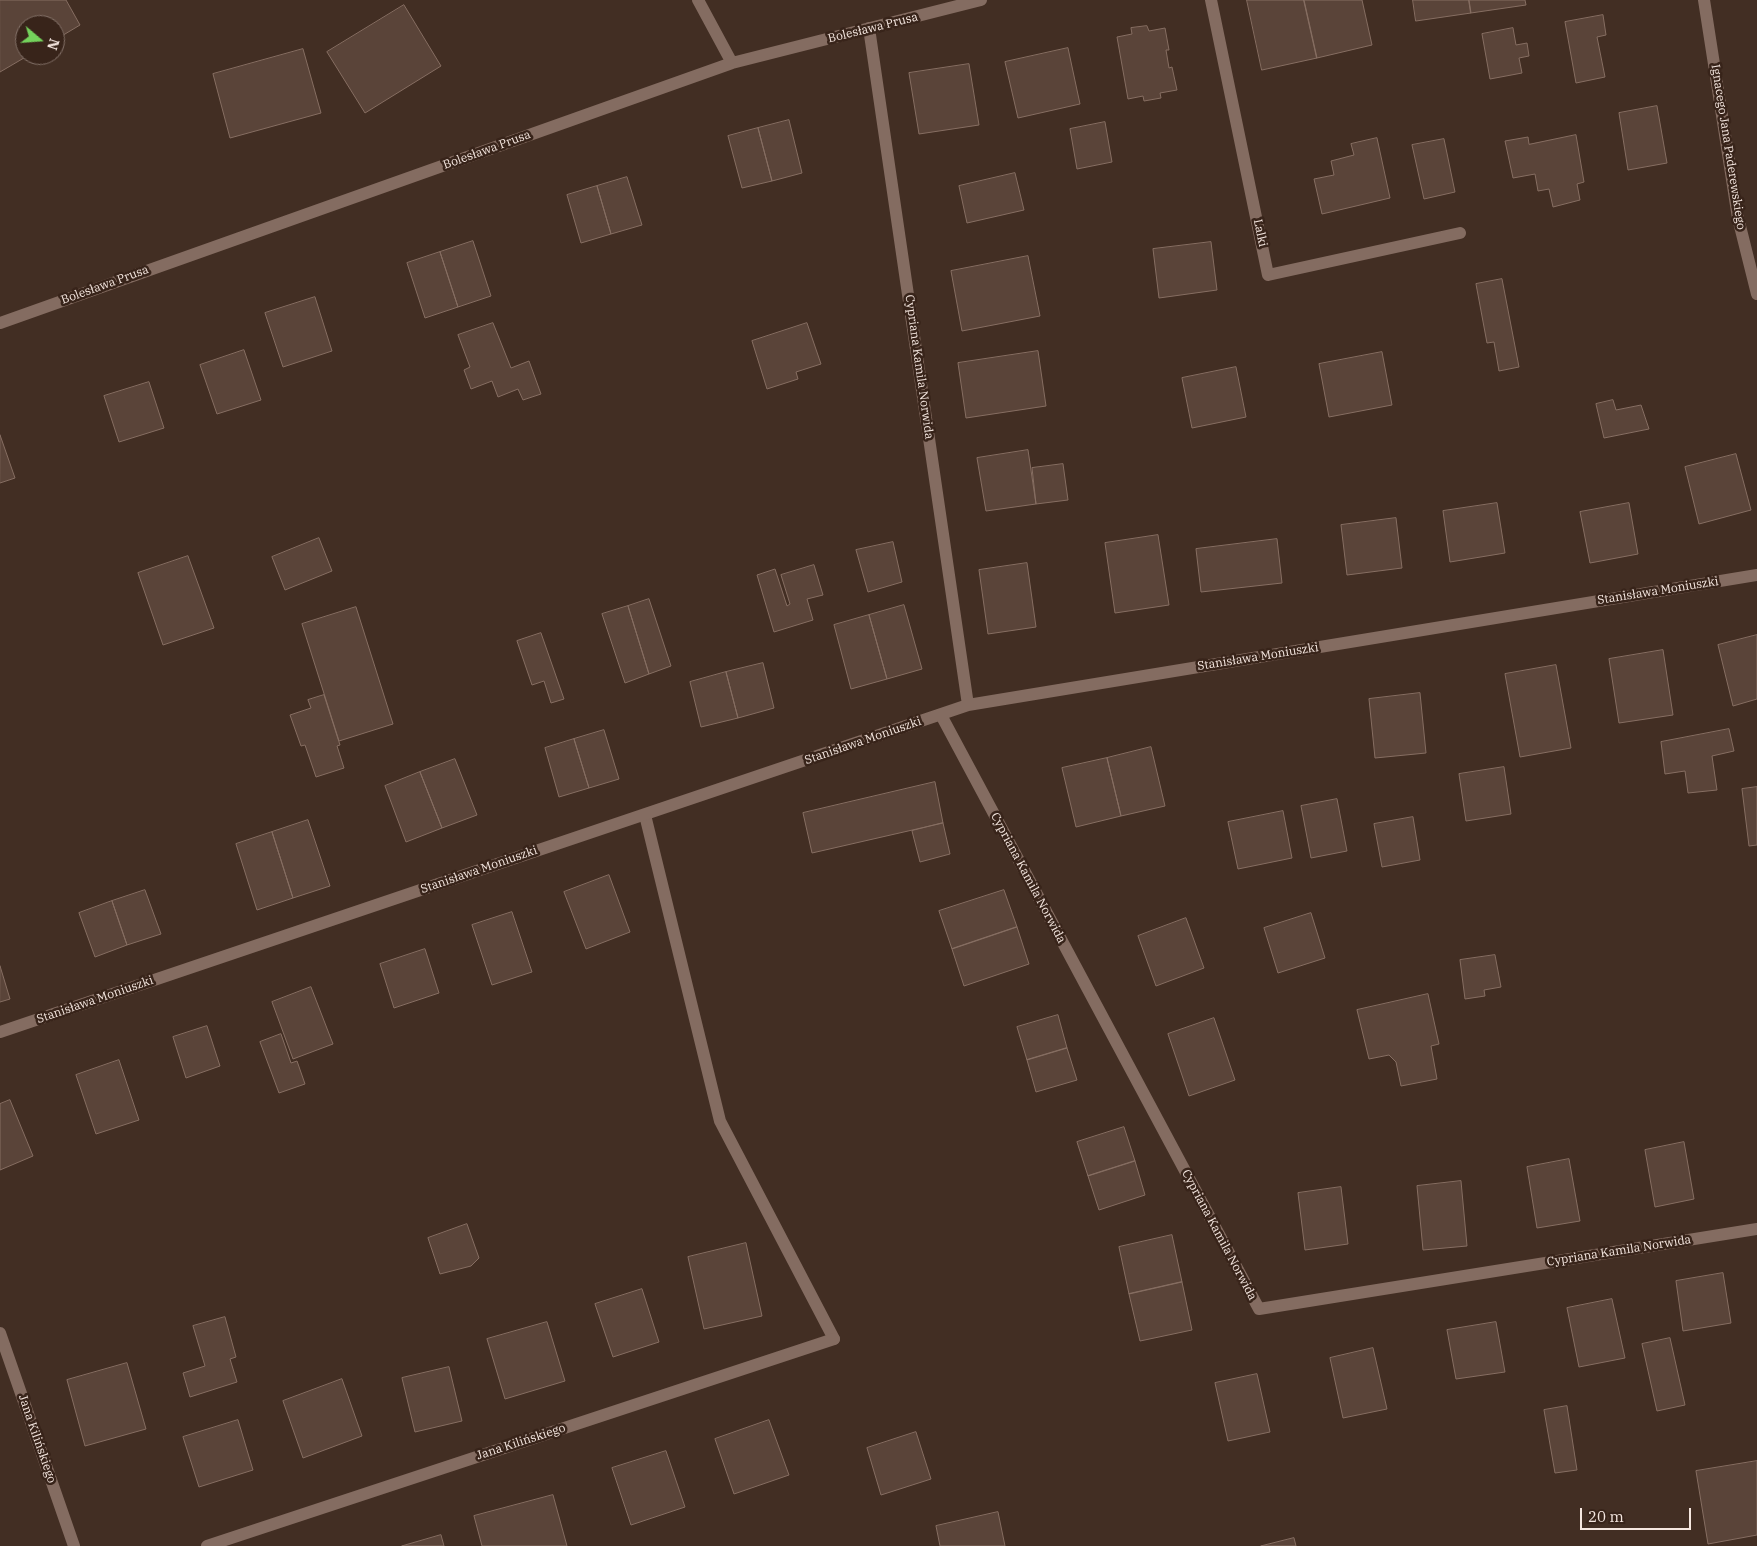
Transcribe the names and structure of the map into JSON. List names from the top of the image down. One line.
{"streets":{"street":["Bolesława Prusa","Ignacego Jana Paderewskiego","Lalki","Cypriana Kamila Norwida","Stanisława Moniuszki","Jana Kilińskiego"]},"crossings":[["Bolesława Prusa","Cypriana Kamila Norwida"],["Cypriana Kamila Norwida","Stanisława Moniuszki"],["Stanisława Moniuszki","Jana Kilińskiego"]],"scale_bar":"20 m","north":"right"}
